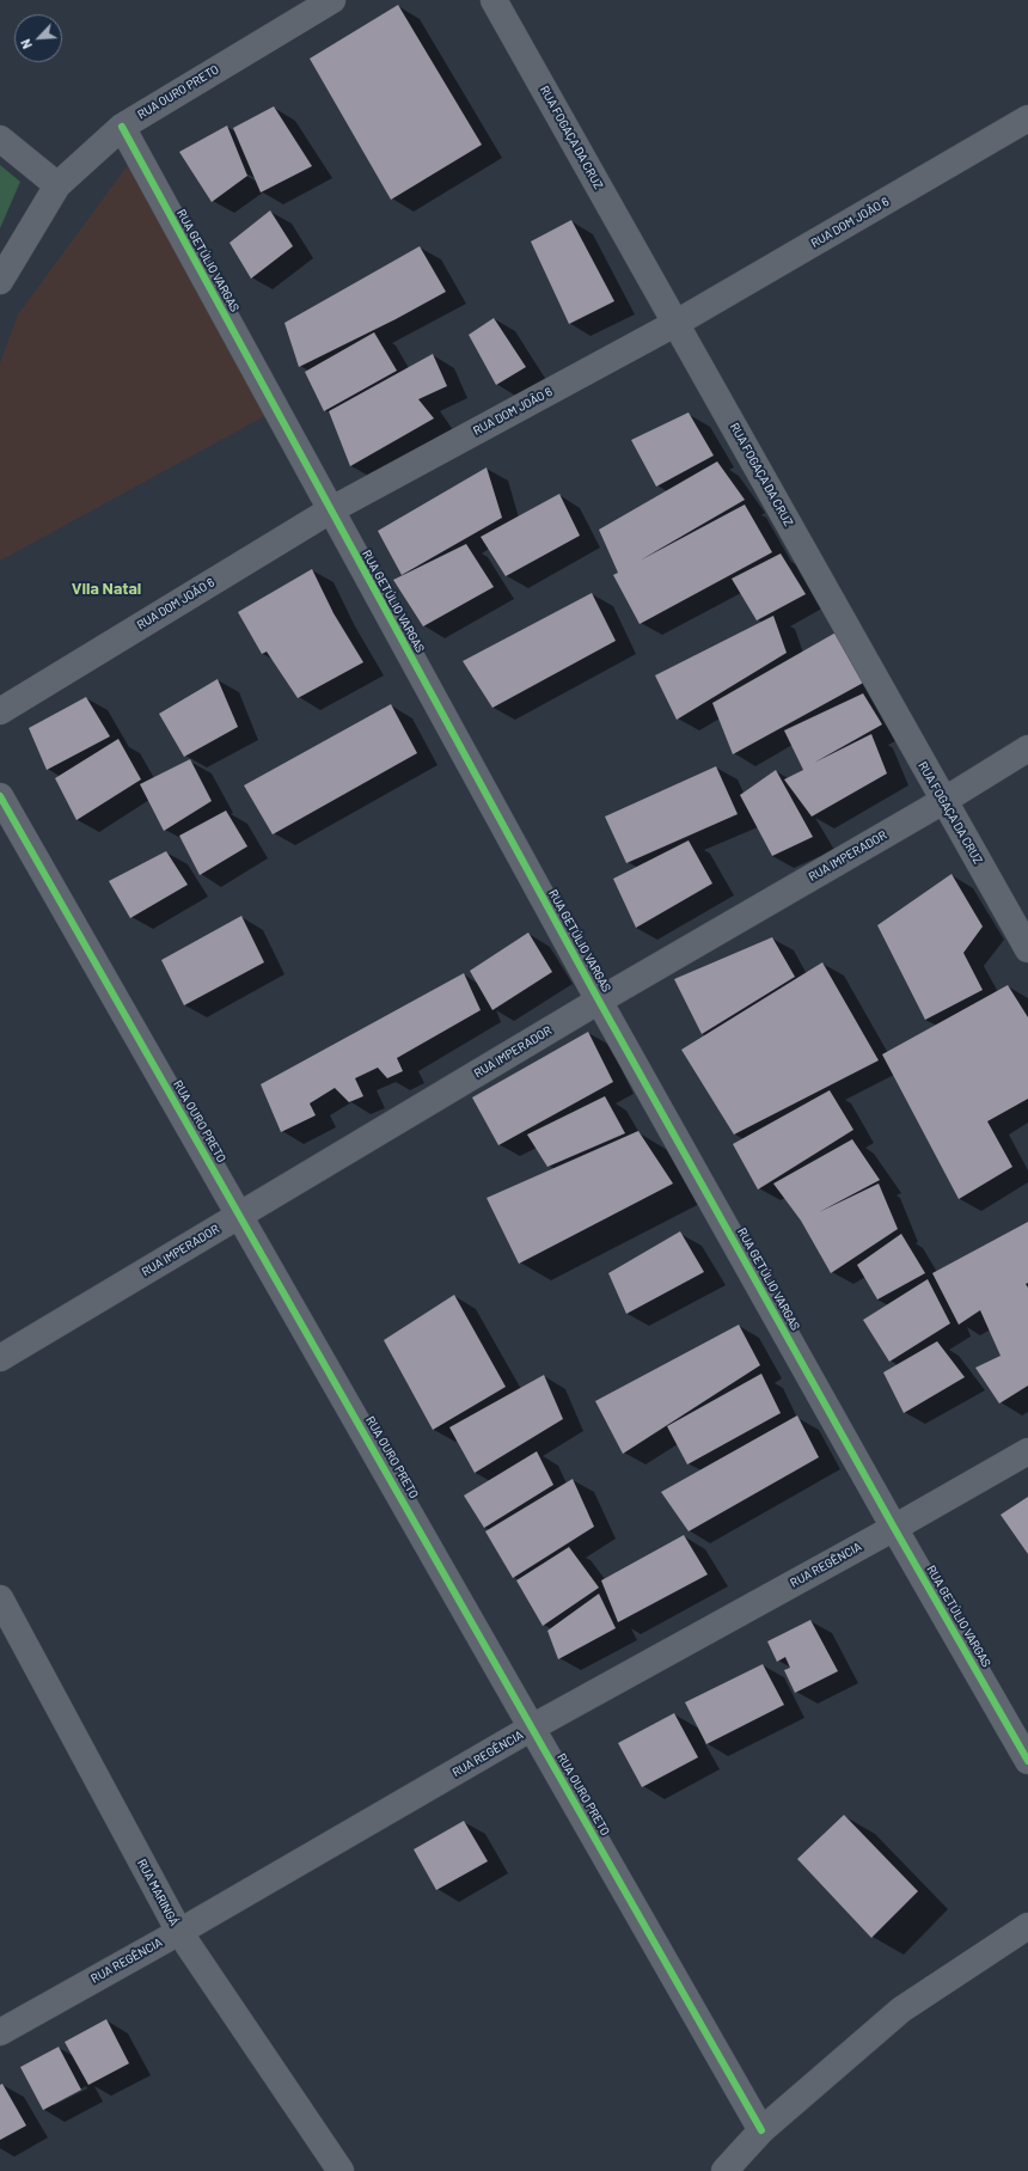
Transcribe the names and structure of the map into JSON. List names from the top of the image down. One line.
{"streets":{"street":["RUA OURO PRETO","RUA FOGAÇA DA CRUZ","RUA DOM JOÃO 6","RUA GETÚLIO VARGAS","RUA IMPERADOR","RUA REGÊNCIA","RUA MARINGÁ"]},"crossings":[["RUA OURO PRETO","RUA GETÚLIO VARGAS"],["RUA OURO PRETO","RUA IMPERADOR"],["RUA OURO PRETO","RUA REGÊNCIA"],["RUA FOGAÇA DA CRUZ","RUA DOM JOÃO 6"],["RUA FOGAÇA DA CRUZ","RUA IMPERADOR"],["RUA DOM JOÃO 6","RUA GETÚLIO VARGAS"],["RUA GETÚLIO VARGAS","RUA IMPERADOR"],["RUA GETÚLIO VARGAS","RUA REGÊNCIA"],["RUA REGÊNCIA","RUA MARINGÁ"]],"districts":["Vila Natal"],"north":"bottom left"}
